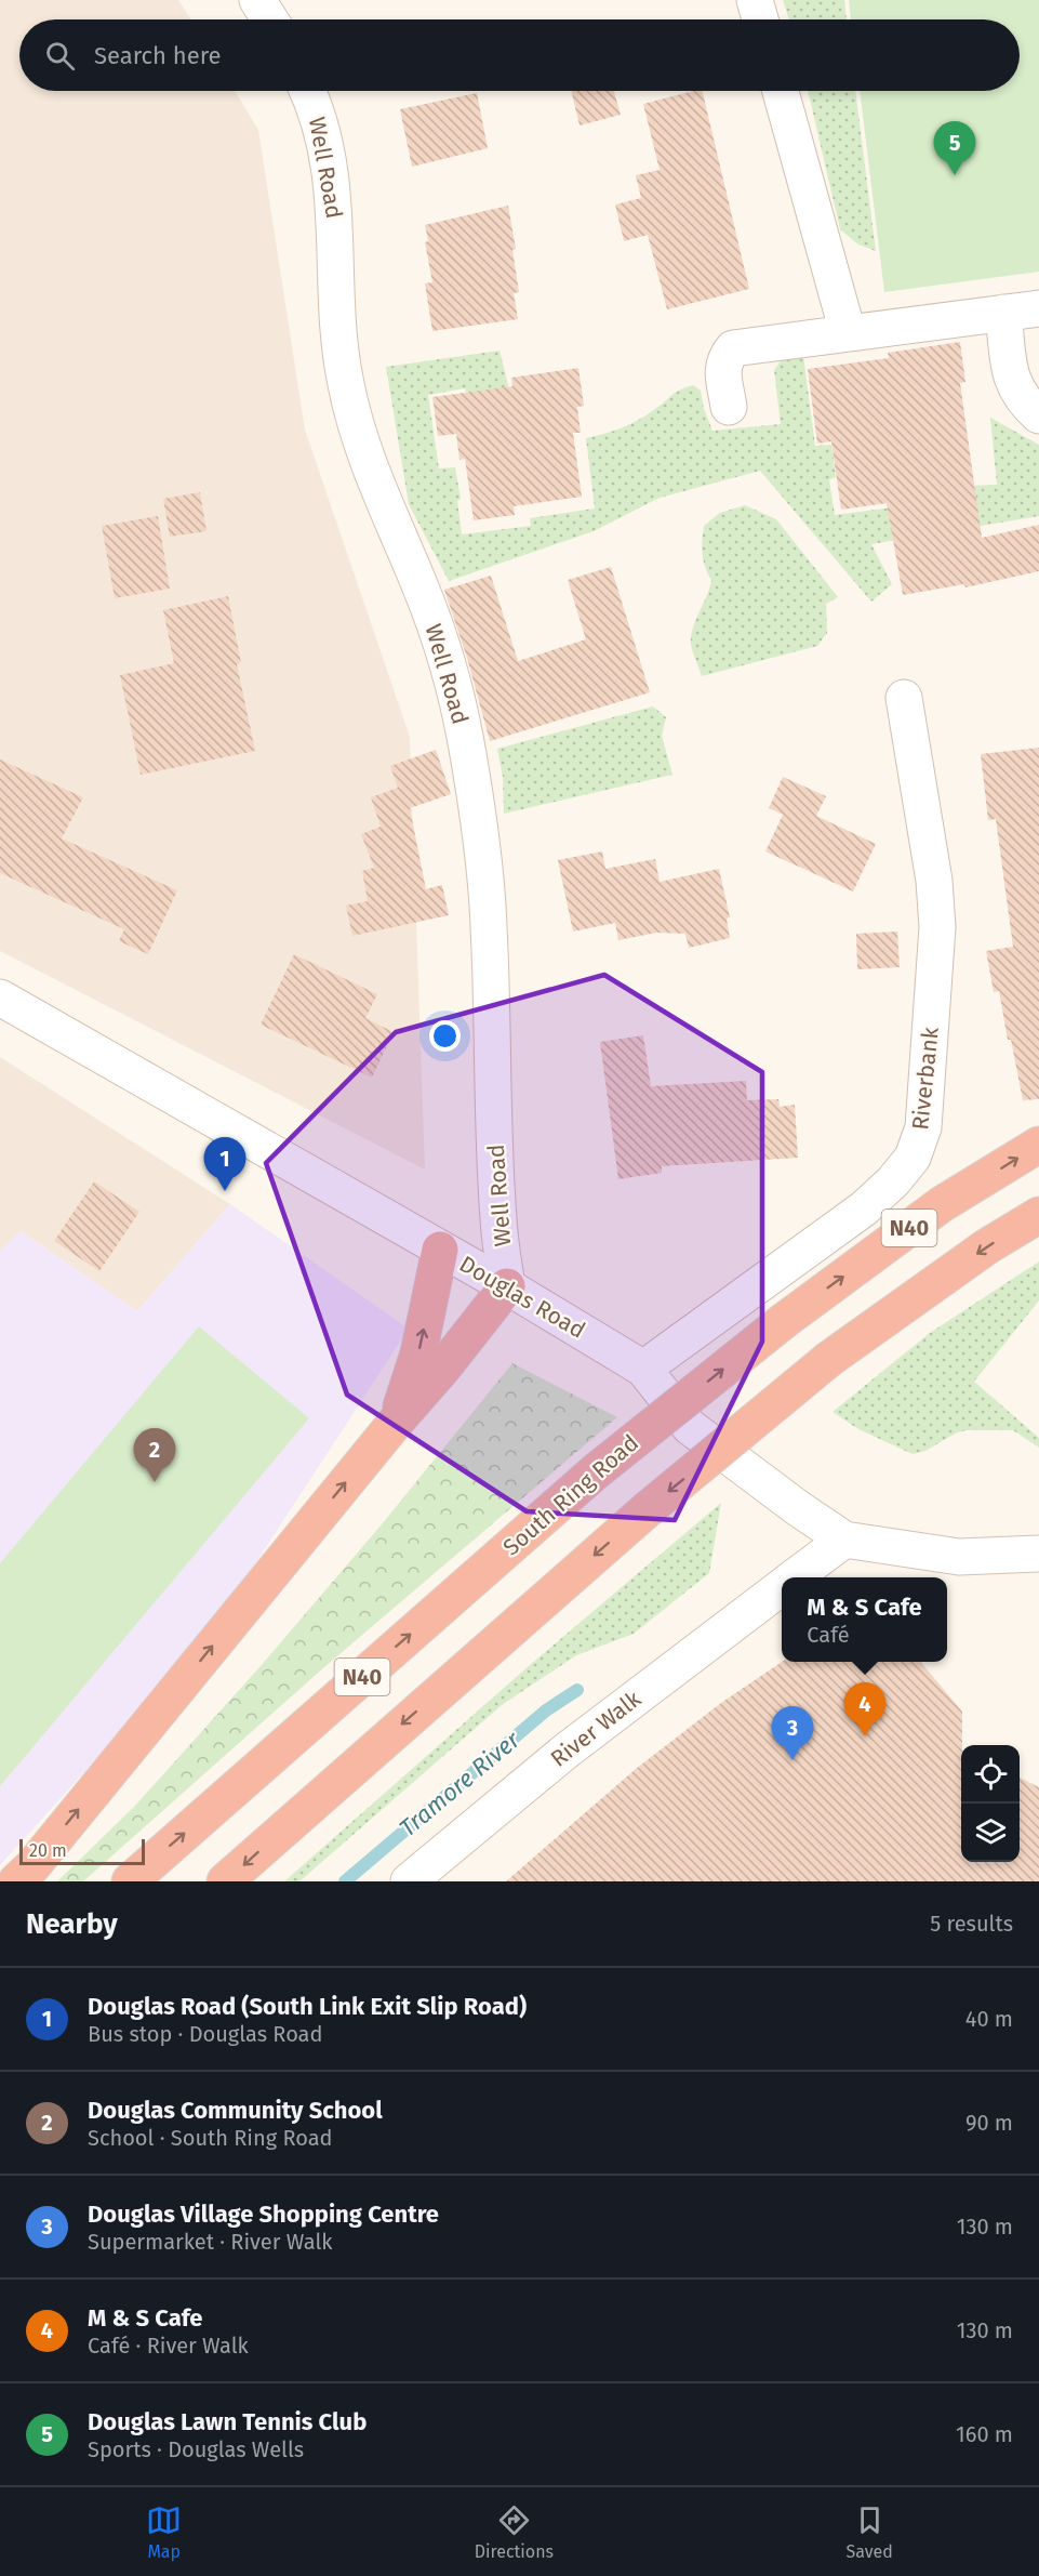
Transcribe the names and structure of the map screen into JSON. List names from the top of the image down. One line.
{"streets":{"highway":["N40","South Ring Road"],"main road":["Well Road","Riverbank","Douglas Road","River Walk"]},"crossings":[["Well Road","Douglas Road"],["Riverbank","Douglas Road"],["Douglas Road","River Walk"]],"water":["Tramore River"],"scale_bar":"20 m","page":{"search":"Search here","pins":["5","1","2","4","3"],"popup":["M & S Cafe","Café"],"scale":"20 m","heading":["Nearby","5 results"],"list":[{"mark":"1","name":"Douglas Road (South Link Exit Slip Road)","note":"Bus stop · Douglas Road","value":"40 m"},{"mark":"2","name":"Douglas Community School","note":"School · South Ring Road","value":"90 m"},{"mark":"3","name":"Douglas Village Shopping Centre","note":"Supermarket · River Walk","value":"130 m"},{"mark":"4","name":"M & S Cafe","note":"Café · River Walk","value":"130 m"},{"mark":"5","name":"Douglas Lawn Tennis Club","note":"Sports · Douglas Wells","value":"160 m"}],"nav":["Map","Directions","Saved"]}}
